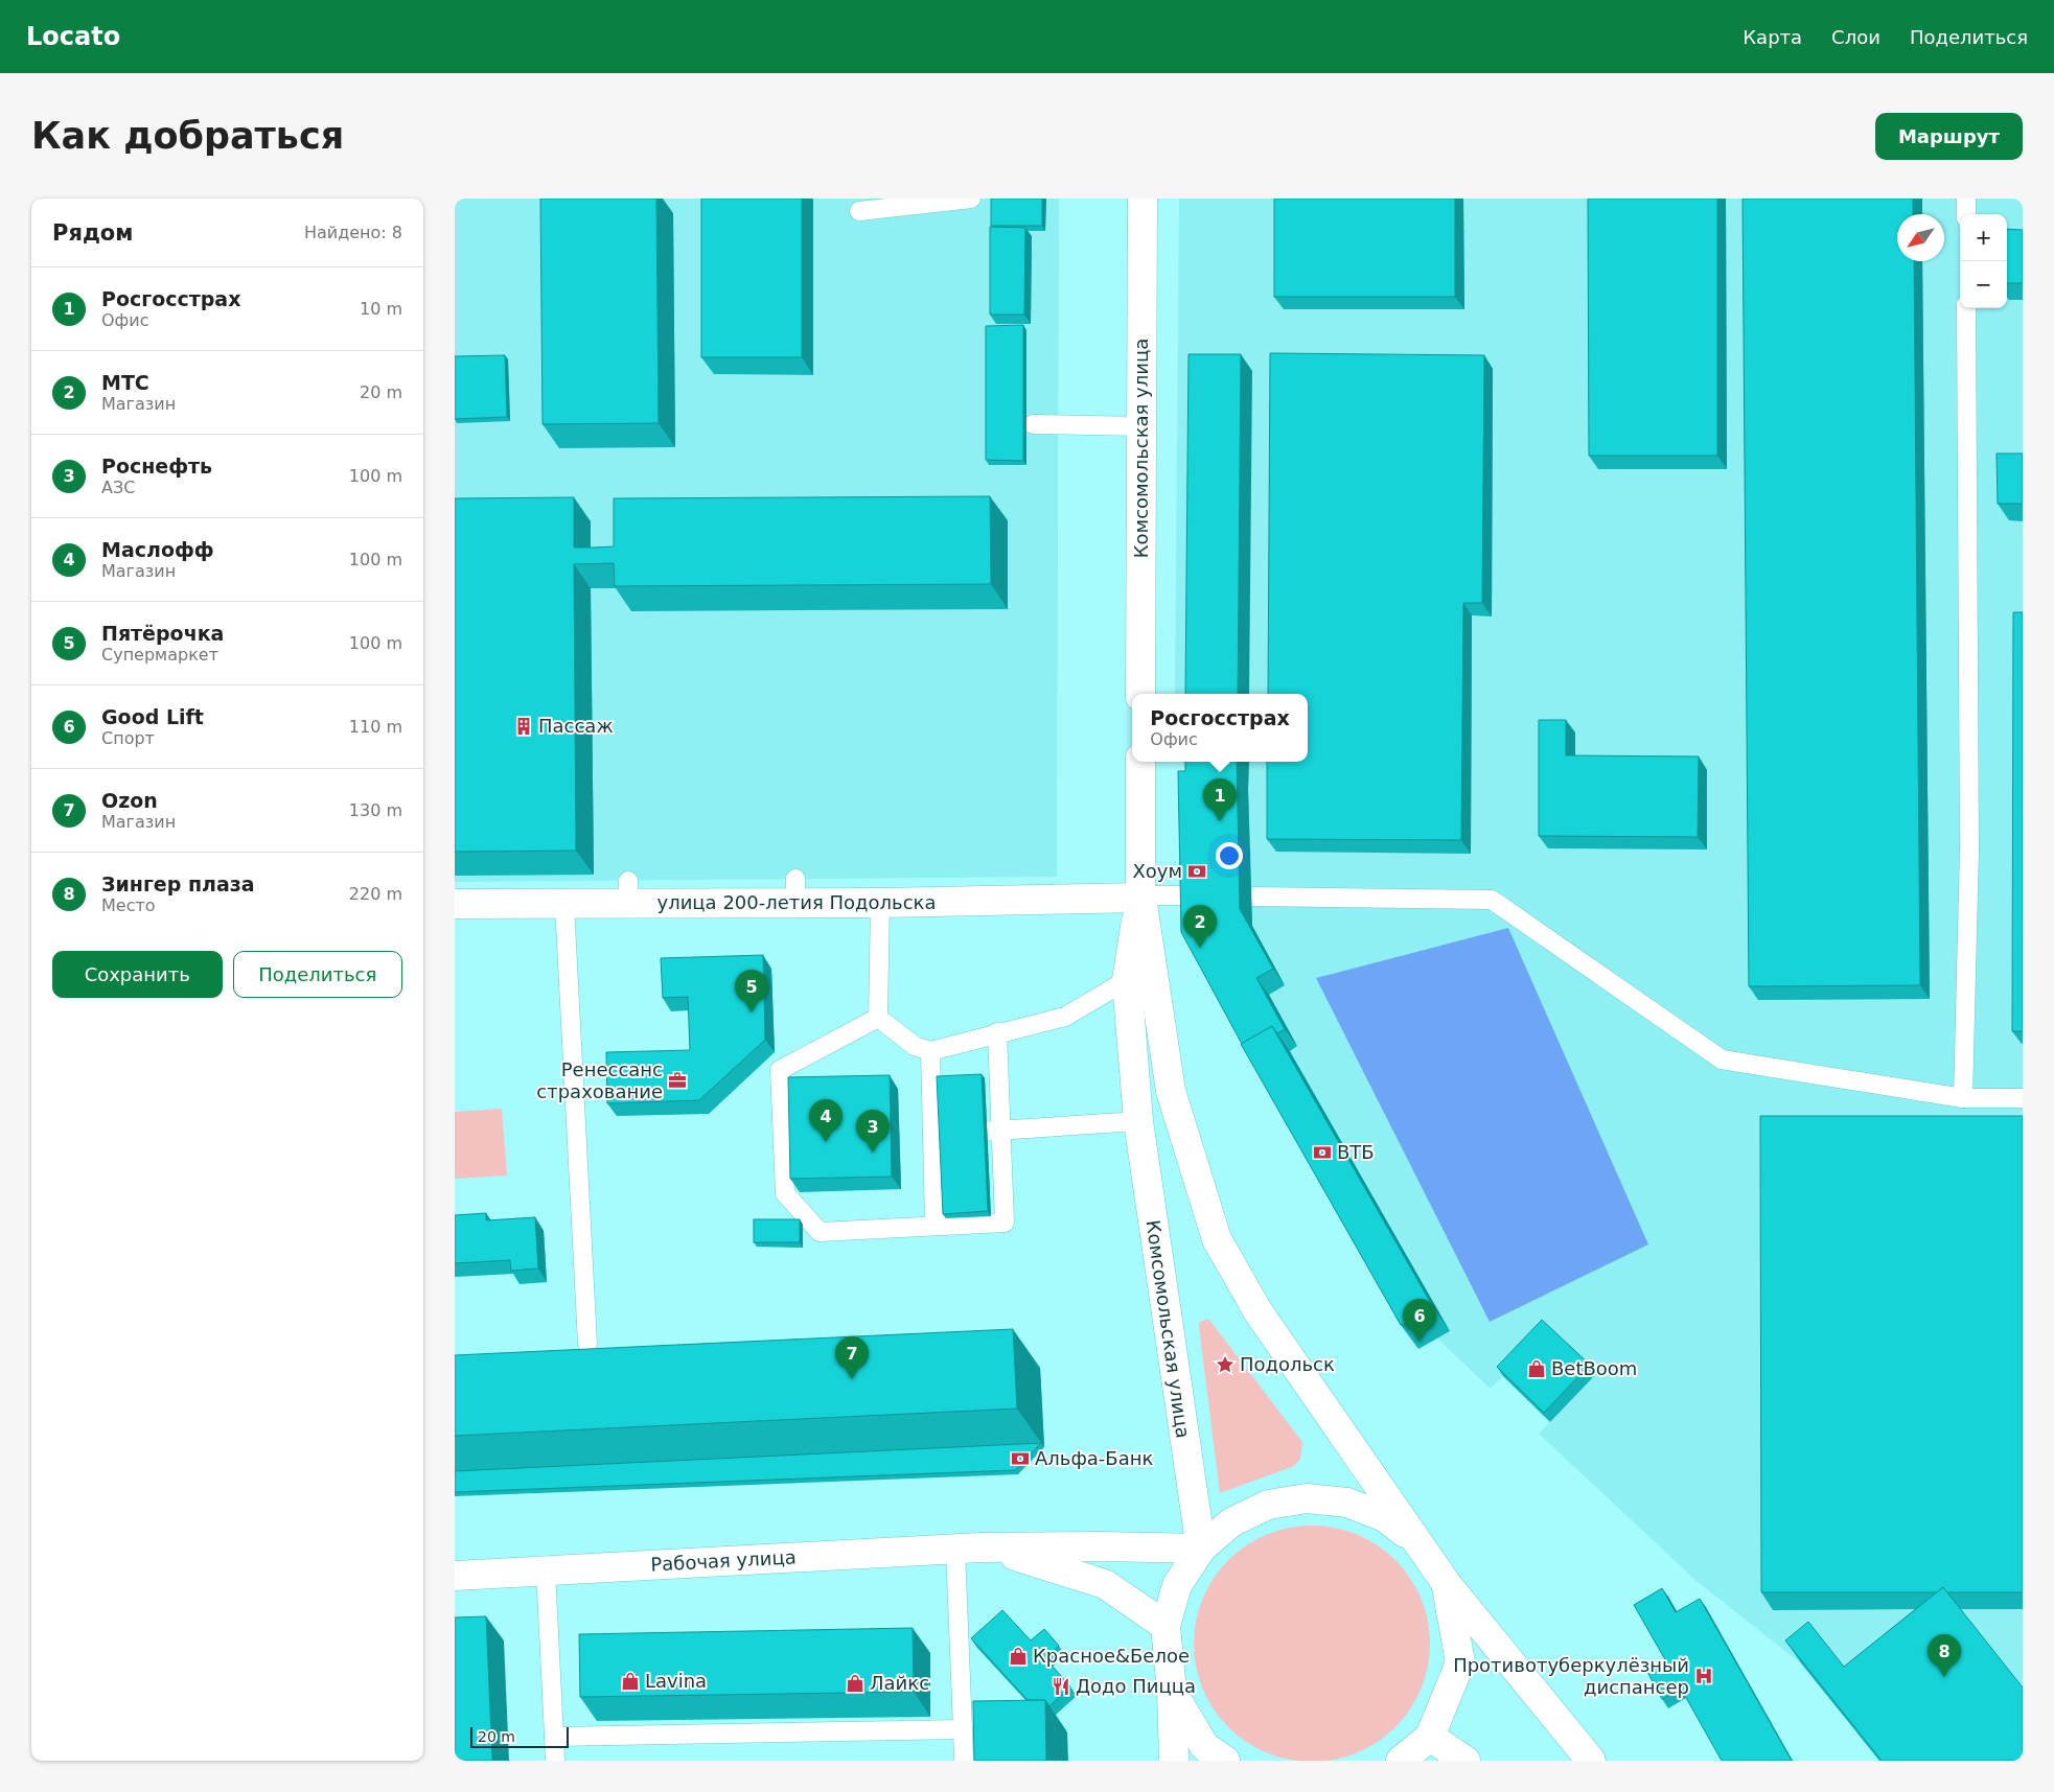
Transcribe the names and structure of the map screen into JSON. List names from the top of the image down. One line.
{"streets":{"main road":["Комсомольская улица","улица 200-летия Подольска","Рабочая улица"]},"crossings":[["Комсомольская улица","улица 200-летия Подольска"],["Комсомольская улица","Рабочая улица"]],"places":{"building":["Пассаж"],"bank":["Хоум","ВТБ","Альфа-Банк"],"office":["Ренессанс страхование"],"place":["Подольск"],"shop":["BetBoom","Красное&Белое","Lavina","Лайкс"],"hospital":["Противотуберкулёзный диспансер"],"restaurant":["Додо Пицца"]},"scale_bar":"20 m","north":"bottom left","page":{"header":"Locato","nav":["Карта","Слои","Поделиться"],"buttons":["Маршрут",["Сохранить","Поделиться"]],"title":"Как добраться","heading":["Рядом","Найдено: 8"],"map_buttons":["+","−"],"list":[{"mark":"1","name":"Росгосстрах","note":"Офис","value":"10 m"},{"mark":"2","name":"МТС","note":"Магазин","value":"20 m"},{"mark":"3","name":"Роснефть","note":"АЗС","value":"100 m"},{"mark":"4","name":"Маслофф","note":"Магазин","value":"100 m"},{"mark":"5","name":"Пятёрочка","note":"Супермаркет","value":"100 m"},{"mark":"6","name":"Good Lift","note":"Спорт","value":"110 m"},{"mark":"7","name":"Ozon","note":"Магазин","value":"130 m"},{"mark":"8","name":"Зингер плаза","note":"Место","value":"220 m"}],"popup":["Росгосстрах","Офис"],"pins":["1","2","5","4","3","6","7","8"],"scale":"20 m"}}
